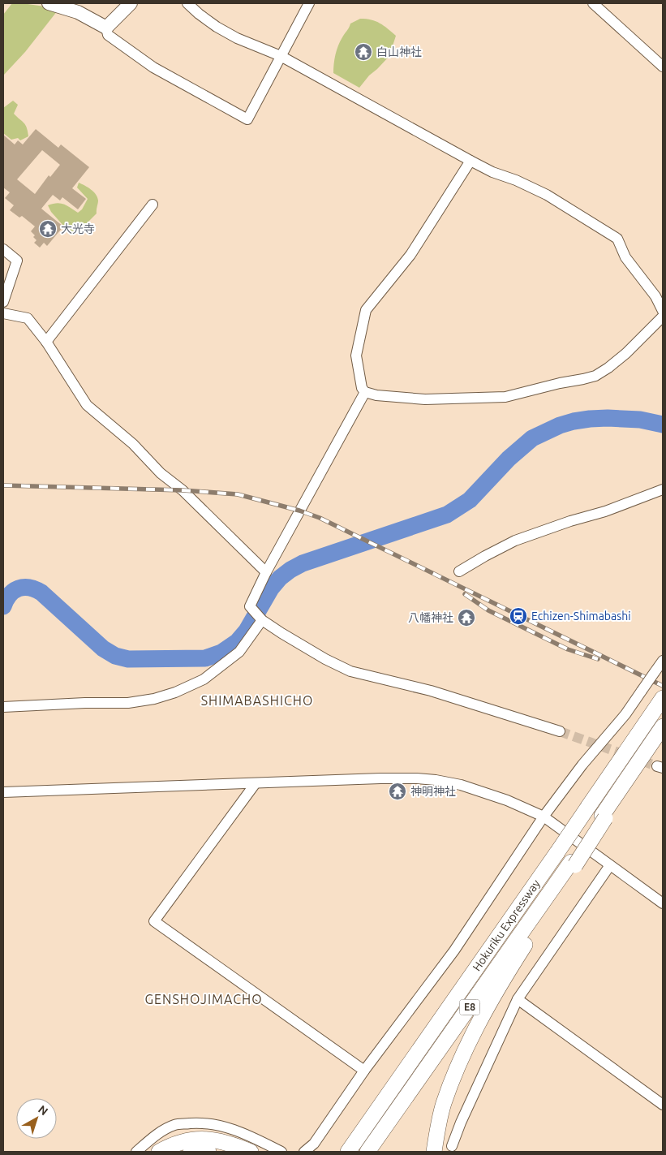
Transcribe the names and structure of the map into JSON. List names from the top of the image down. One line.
{"streets":{"highway":["Hokuriku Expressway","E8"]},"districts":["SHIMABASHICHO","GENSHOJIMACHO"],"places":{"temple":["白山神社","大光寺","八幡神社","神明神社"],"station":["Echizen-Shimabashi"]},"north":"top right"}
